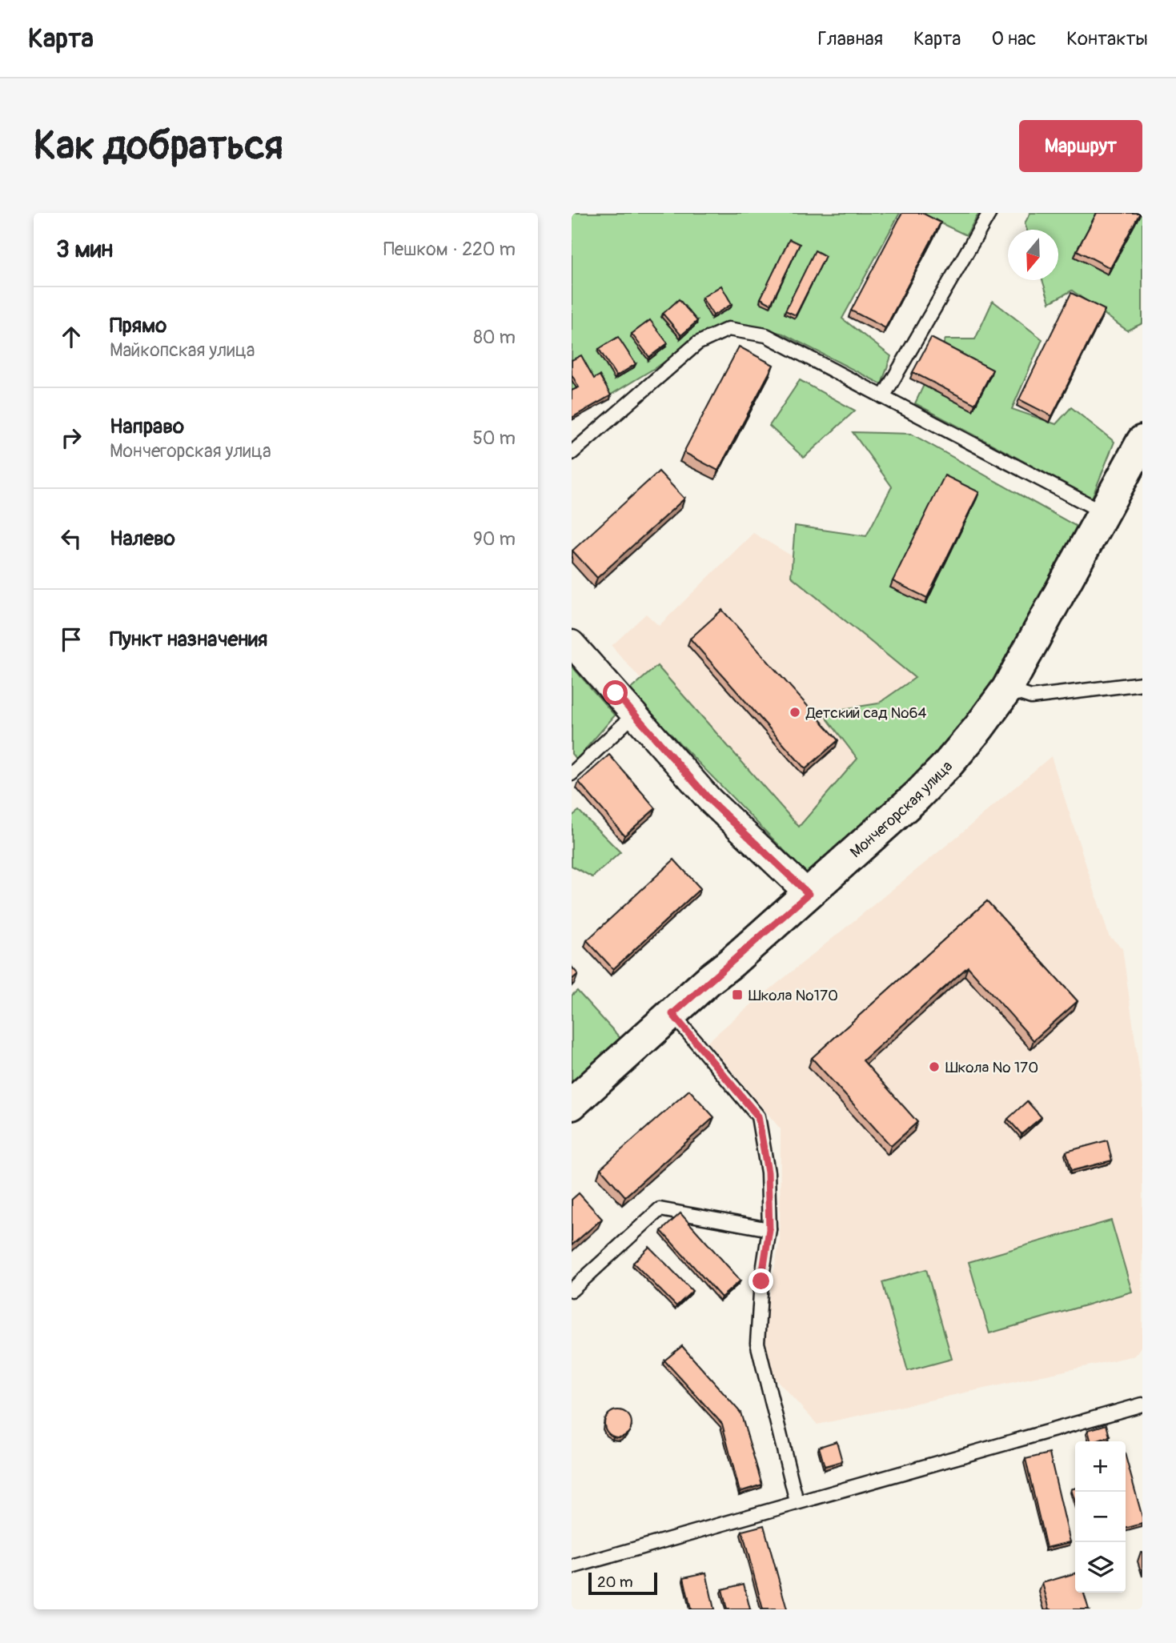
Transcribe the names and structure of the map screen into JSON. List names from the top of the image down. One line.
{"streets":{"street":["Мончегорская улица"]},"places":{"other":["Детский сад №64","Школа № 170"],"transit":["Школа №170"]},"scale_bar":"20 m","north":"bottom","page":{"header":"Карта","nav":["Главная","Карта","О нас","Контакты"],"buttons":"Маршрут","title":"Как добраться","heading":["3 мин","Пешком · 220 m"],"list":[["Прямо","Майкопская улица","80 m"],["Направо","Мончегорская улица","50 m"],["Налево","90 m"],"Пункт назначения"],"map_buttons":["+","−"],"scale":"20 m"}}
